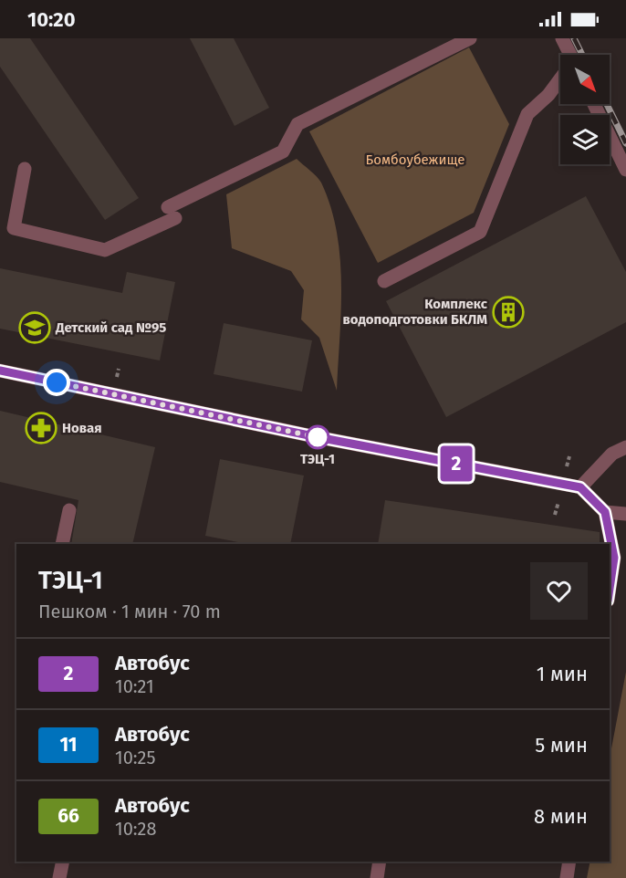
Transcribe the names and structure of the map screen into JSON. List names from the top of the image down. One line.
{"parks":["Бомбоубежище"],"places":{"building":["Комплекс водоподготовки БКЛМ"],"school or university":["Детский сад №95"],"pharmacy":["Новая"],"other":["ТЭЦ-1"]},"lines":["bus line 2"],"north":"bottom right","page":{"status":"10:20","on_map":"2","heading":["ТЭЦ-1","Пешком · 1 мин · 70 m"],"list":[{"mark":"2","name":"Автобус","note":"10:21","value":"1 мин"},{"mark":"11","name":"Автобус","note":"10:25","value":"5 мин"},{"mark":"66","name":"Автобус","note":"10:28","value":"8 мин"}]}}
